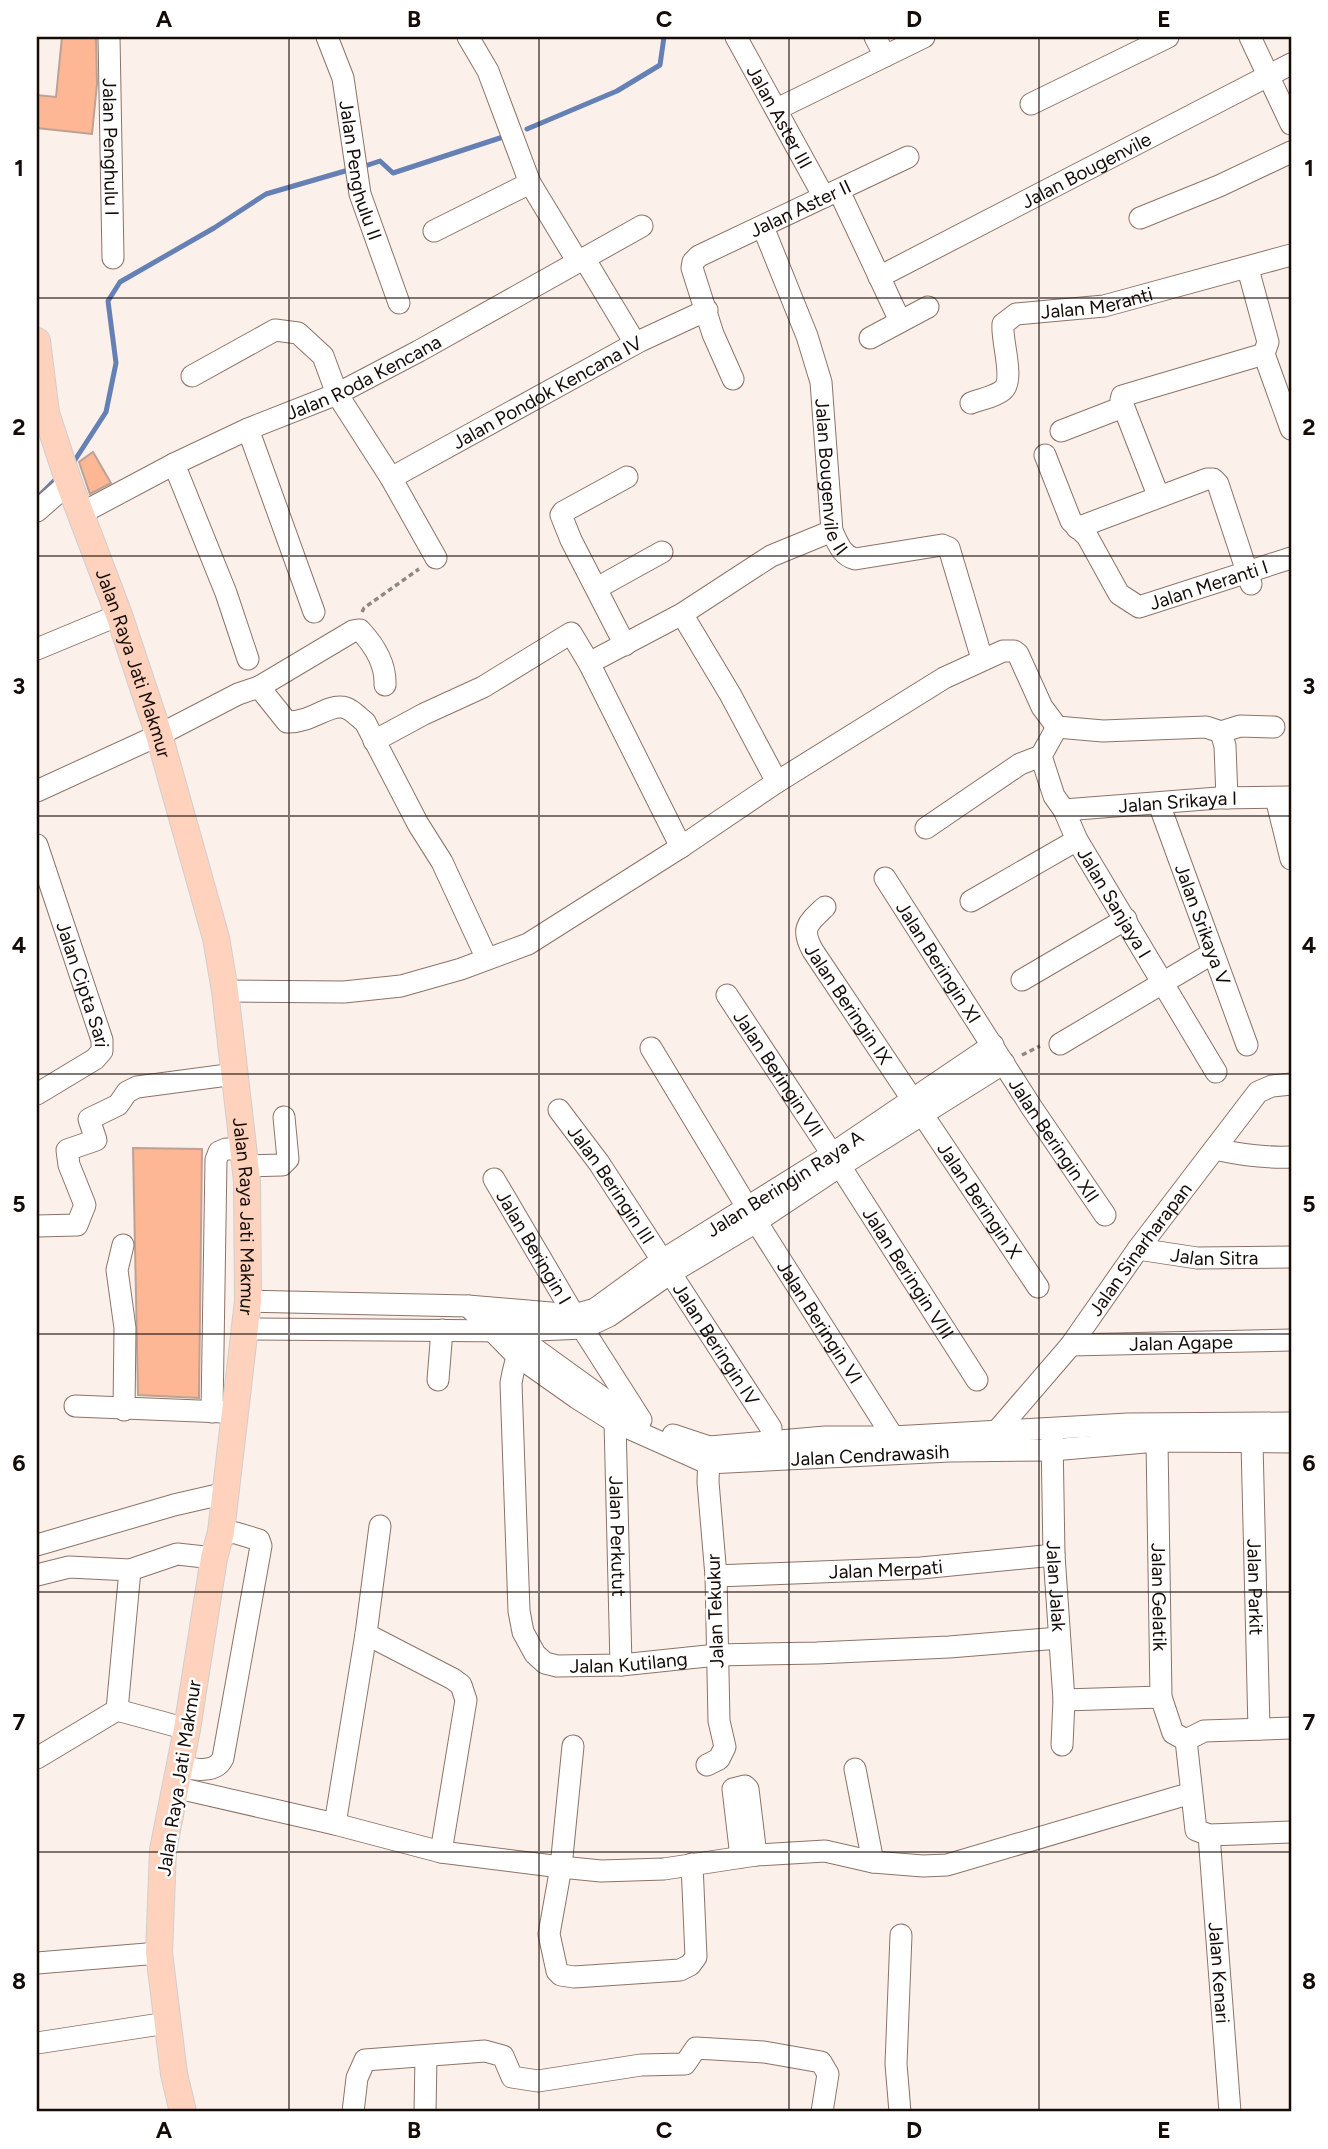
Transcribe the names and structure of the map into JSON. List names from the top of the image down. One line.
{"streets":{"main road":["Jalan Raya Jati Makmur"],"street":["Jalan Aster III","Jalan Penghulu I","Jalan Penghulu II","Jalan Bougenvile","Jalan Aster II","Jalan Meranti","Jalan Roda Kencana","Jalan Pondok Kencana IV","Jalan Bougenvile II","Jalan Meranti I","Jalan Srikaya I","Jalan Sanjaya I","Jalan Srikaya V","Jalan Beringin XI","Jalan Cipta Sari","Jalan Beringin IX","Jalan Beringin VII","Jalan Beringin XII","Jalan Beringin III","Jalan Beringin X","Jalan Beringin I","Jalan Sinarharapan","Jalan Sitra","Jalan Beringin VIII","Jalan Beringin VI","Jalan Agape","Jalan Beringin IV","Jalan Cendrawasih","Jalan Perkutut","Jalan Merpati","Jalan Parkit","Jalan Jalak","Jalan Gelatik","Jalan Tekukur","Jalan Kutilang","Jalan Kenari"]},"crossings":[["Jalan Aster III","Jalan Bougenvile"],["Jalan Aster III","Jalan Aster II"],["Jalan Aster II","Jalan Pondok Kencana IV"],["Jalan Aster II","Jalan Bougenvile II"],["Jalan Roda Kencana","Jalan Raya Jati Makmur"],["Jalan Srikaya I","Jalan Sanjaya I"],["Jalan Srikaya I","Jalan Srikaya V"],["Jalan Beringin XI","Jalan Beringin XII"],["Jalan Beringin IX","Jalan Beringin X"],["Jalan Beringin VII","Jalan Beringin VIII"],["Jalan Beringin III","Jalan Beringin IV"],["Jalan Beringin I","Jalan Cendrawasih"],["Jalan Sinarharapan","Jalan Sitra"],["Jalan Sinarharapan","Jalan Agape"],["Jalan Sinarharapan","Jalan Cendrawasih"],["Jalan Beringin VI","Jalan Cendrawasih"],["Jalan Cendrawasih","Jalan Perkutut"],["Jalan Cendrawasih","Jalan Parkit"],["Jalan Cendrawasih","Jalan Jalak"],["Jalan Cendrawasih","Jalan Gelatik"],["Jalan Cendrawasih","Jalan Tekukur"],["Jalan Cendrawasih","Jalan Kutilang"],["Jalan Perkutut","Jalan Kutilang"],["Jalan Merpati","Jalan Jalak"],["Jalan Merpati","Jalan Tekukur"],["Jalan Jalak","Jalan Kutilang"],["Jalan Gelatik","Jalan Kenari"],["Jalan Tekukur","Jalan Kutilang"]],"grid":{"columns":["A","B","C","D","E"],"rows":["1","2","3","4","5","6","7","8"]}}
